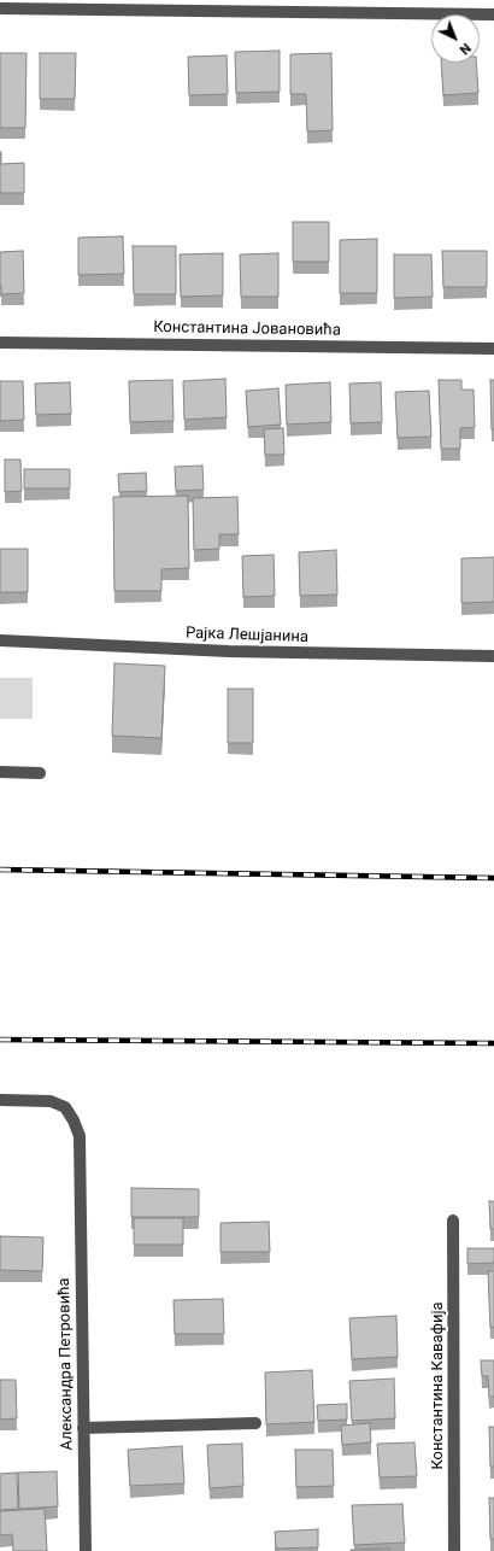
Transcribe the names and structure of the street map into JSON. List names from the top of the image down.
{
  "streets": {
    "street": [
      "Константина Јовановића",
      "Рајка Лешјанина",
      "Александра Петровића",
      "Константина Кавафија"
    ]
  },
  "north": "bottom right"
}
